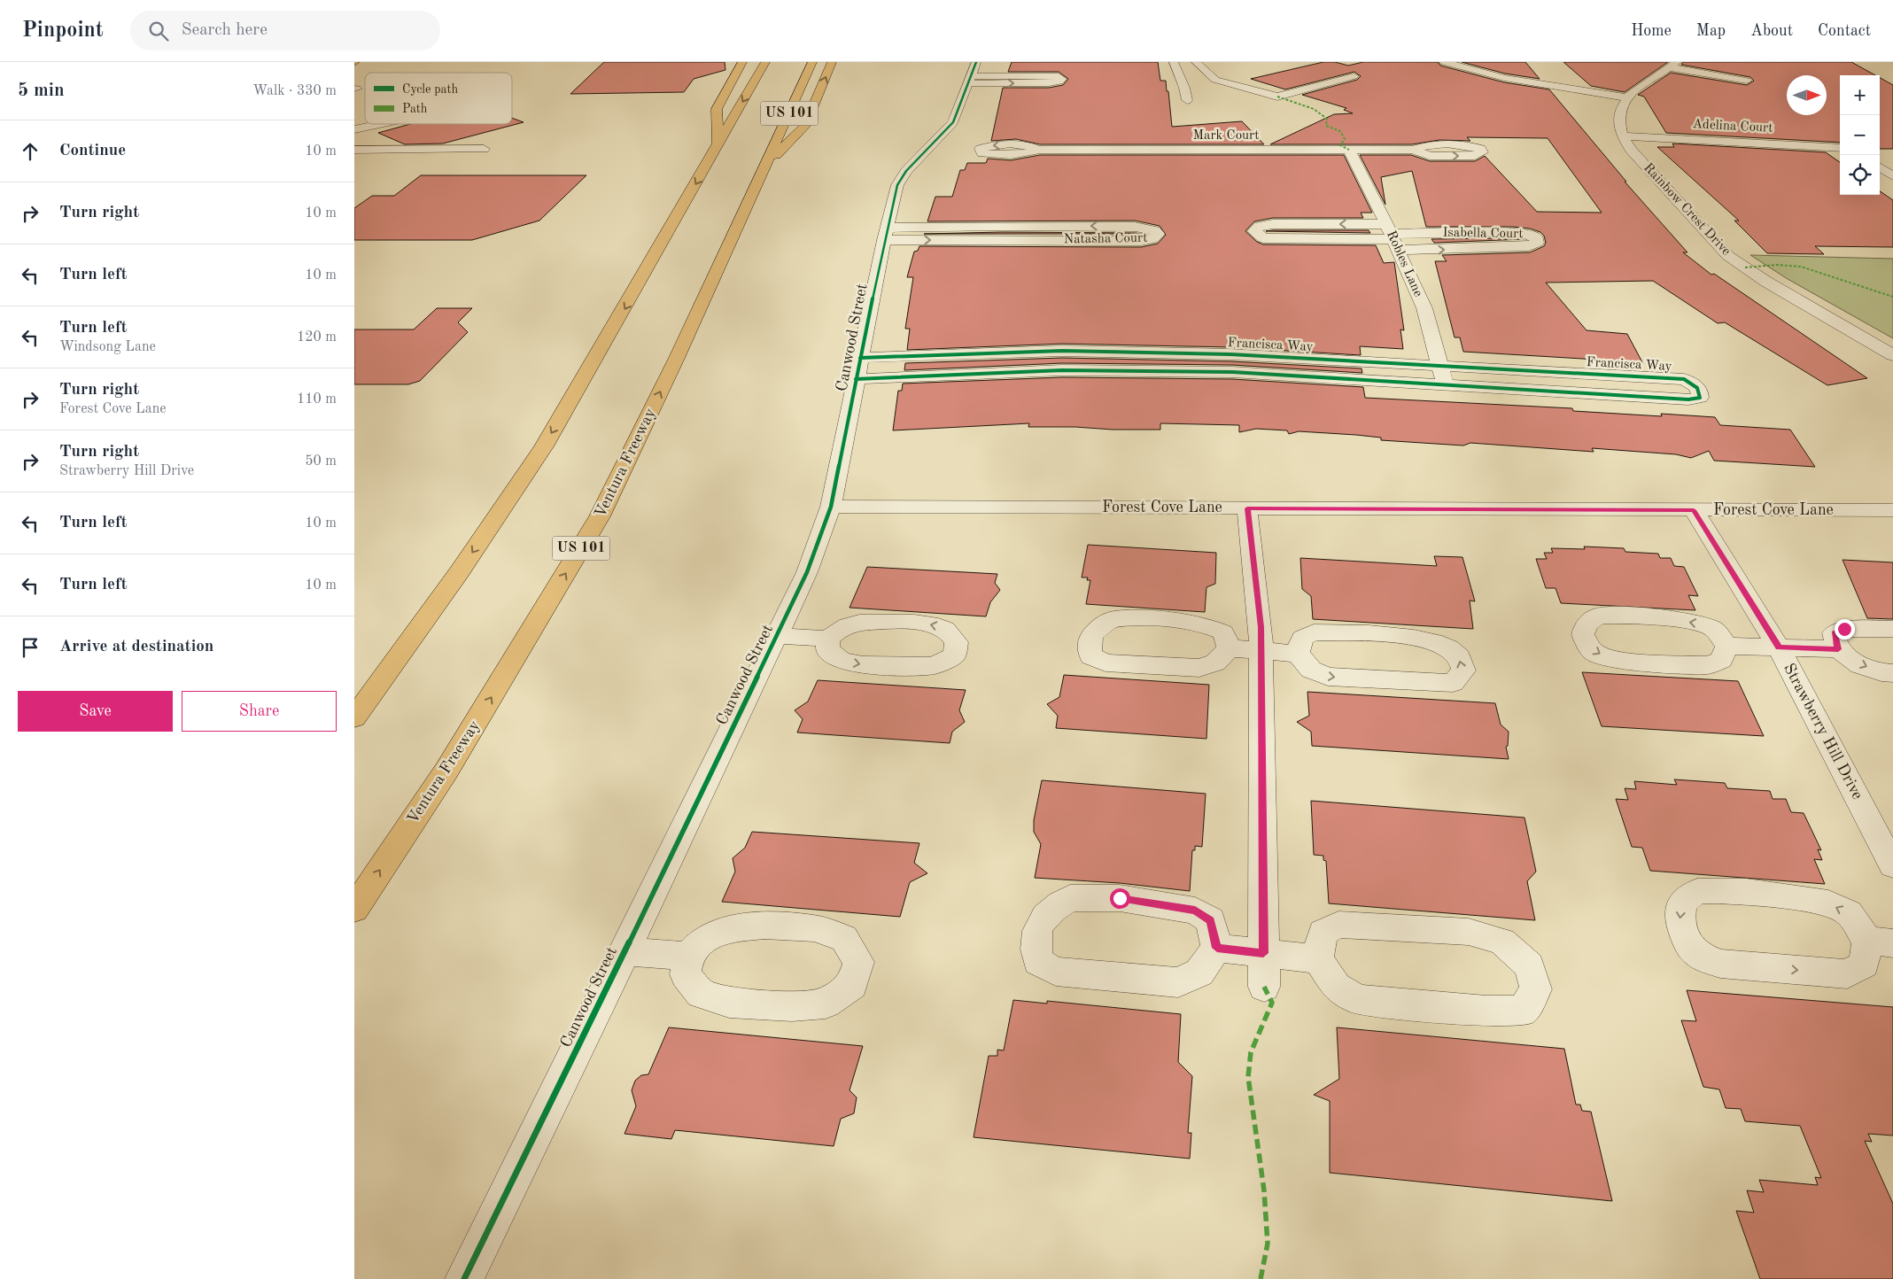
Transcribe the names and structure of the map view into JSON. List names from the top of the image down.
{
  "streets": {
    "highway": ["US 101", "Ventura Freeway"],
    "street": [
      "Adelina Court",
      "Mark Court",
      "Rainbow Crest Drive",
      "Isabella Court",
      "Natasha Court",
      "Robles Lane",
      "Canwood Street",
      "Francisca Way",
      "Forest Cove Lane",
      "Strawberry Hill Drive"
    ]
  },
  "crossings": [
    ["Adelina Court", "Rainbow Crest Drive"],
    ["Mark Court", "Robles Lane"],
    ["Isabella Court", "Robles Lane"],
    ["Natasha Court", "Canwood Street"],
    ["Robles Lane", "Francisca Way"],
    ["Canwood Street", "Francisca Way"],
    ["Canwood Street", "Forest Cove Lane"],
    ["Forest Cove Lane", "Strawberry Hill Drive"]
  ],
  "legend": ["Cycle path", "Path"],
  "north": "right",
  "page": {
    "header": "Pinpoint",
    "search": "Search here",
    "nav": [
      "Home",
      "Map",
      "About",
      "Contact"
    ],
    "heading": ["5 min", "Walk · 330 m"],
    "map_buttons": ["+", "−"],
    "list": [
      ["Continue", "10 m"],
      ["Turn right", "10 m"],
      ["Turn left", "10 m"],
      ["Turn left", "Windsong Lane", "120 m"],
      ["Turn right", "Forest Cove Lane", "110 m"],
      ["Turn right", "Strawberry Hill Drive", "50 m"],
      ["Turn left", "10 m"],
      ["Turn left", "10 m"],
      "Arrive at destination"
    ],
    "buttons": ["Save", "Share"]
  }
}
